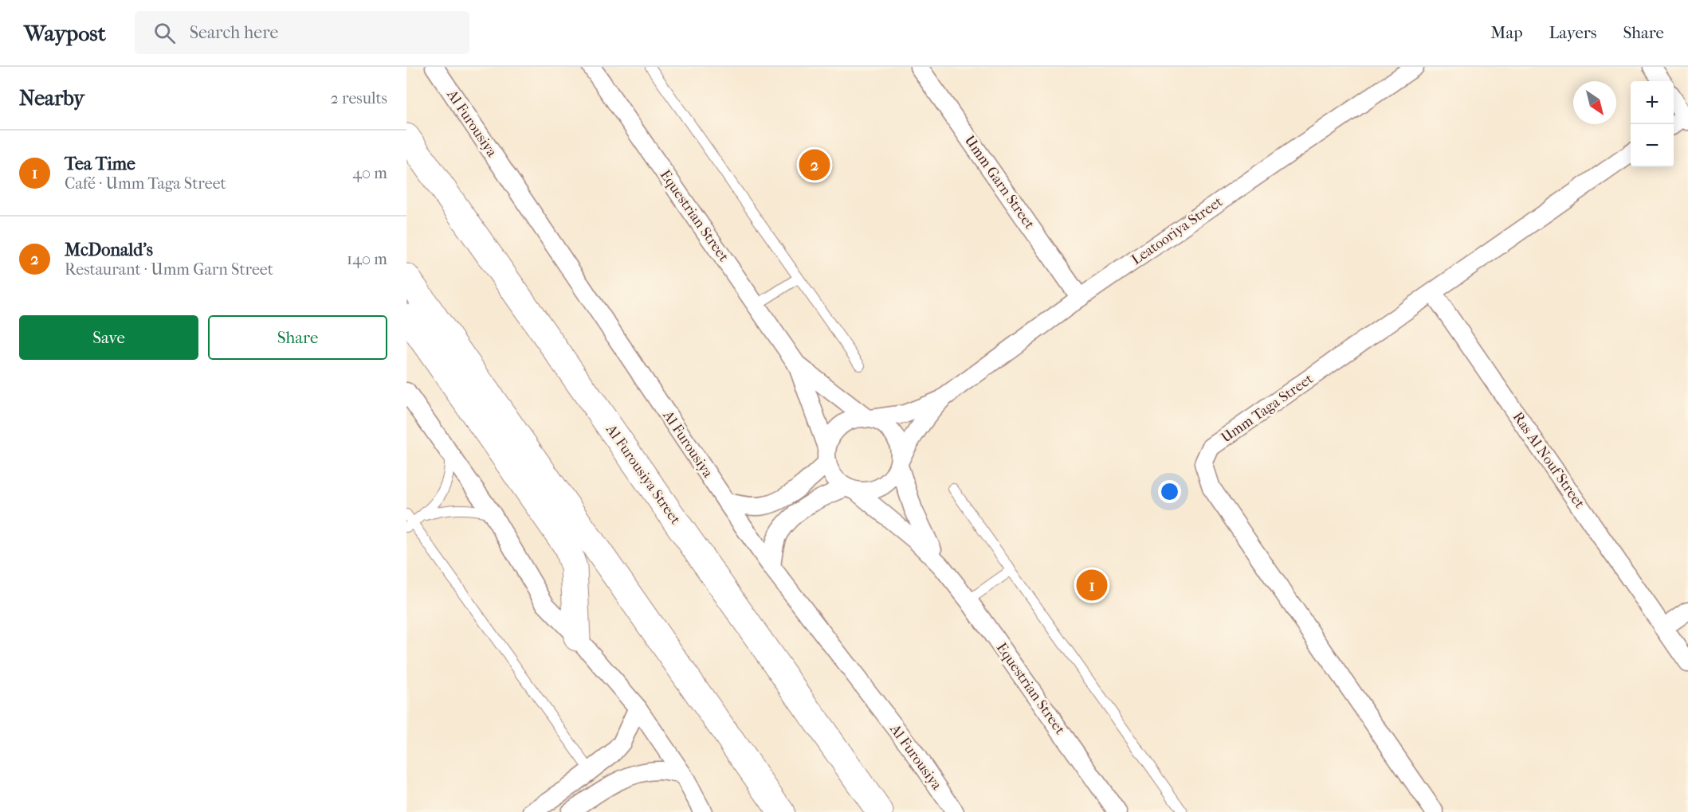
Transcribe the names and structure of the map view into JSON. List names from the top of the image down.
{
  "streets": {
    "highway": ["Al Furousiya Street"],
    "street": [
      "Al Furousiya",
      "Umm Garn Street",
      "Equestrian Street",
      "Leatooriya Street",
      "Umm Taga Street",
      "Ras Al Nouf Street"
    ]
  },
  "crossings": [
    ["Umm Garn Street", "Leatooriya Street"],
    ["Equestrian Street", "Leatooriya Street"],
    ["Umm Taga Street", "Ras Al Nouf Street"]
  ],
  "north": "bottom right",
  "page": {
    "header": "Waypost",
    "search": "Search here",
    "nav": ["Map", "Layers", "Share"],
    "heading": ["Nearby", "2 results"],
    "map_buttons": ["+", "−"],
    "list": [
      {
        "mark": "1",
        "name": "Tea Time",
        "note": "Café · Umm Taga Street",
        "value": "40 m"
      },
      {
        "mark": "2",
        "name": "McDonald's",
        "note": "Restaurant · Umm Garn Street",
        "value": "140 m"
      }
    ],
    "pins": ["2", "1"],
    "buttons": ["Save", "Share"]
  }
}
